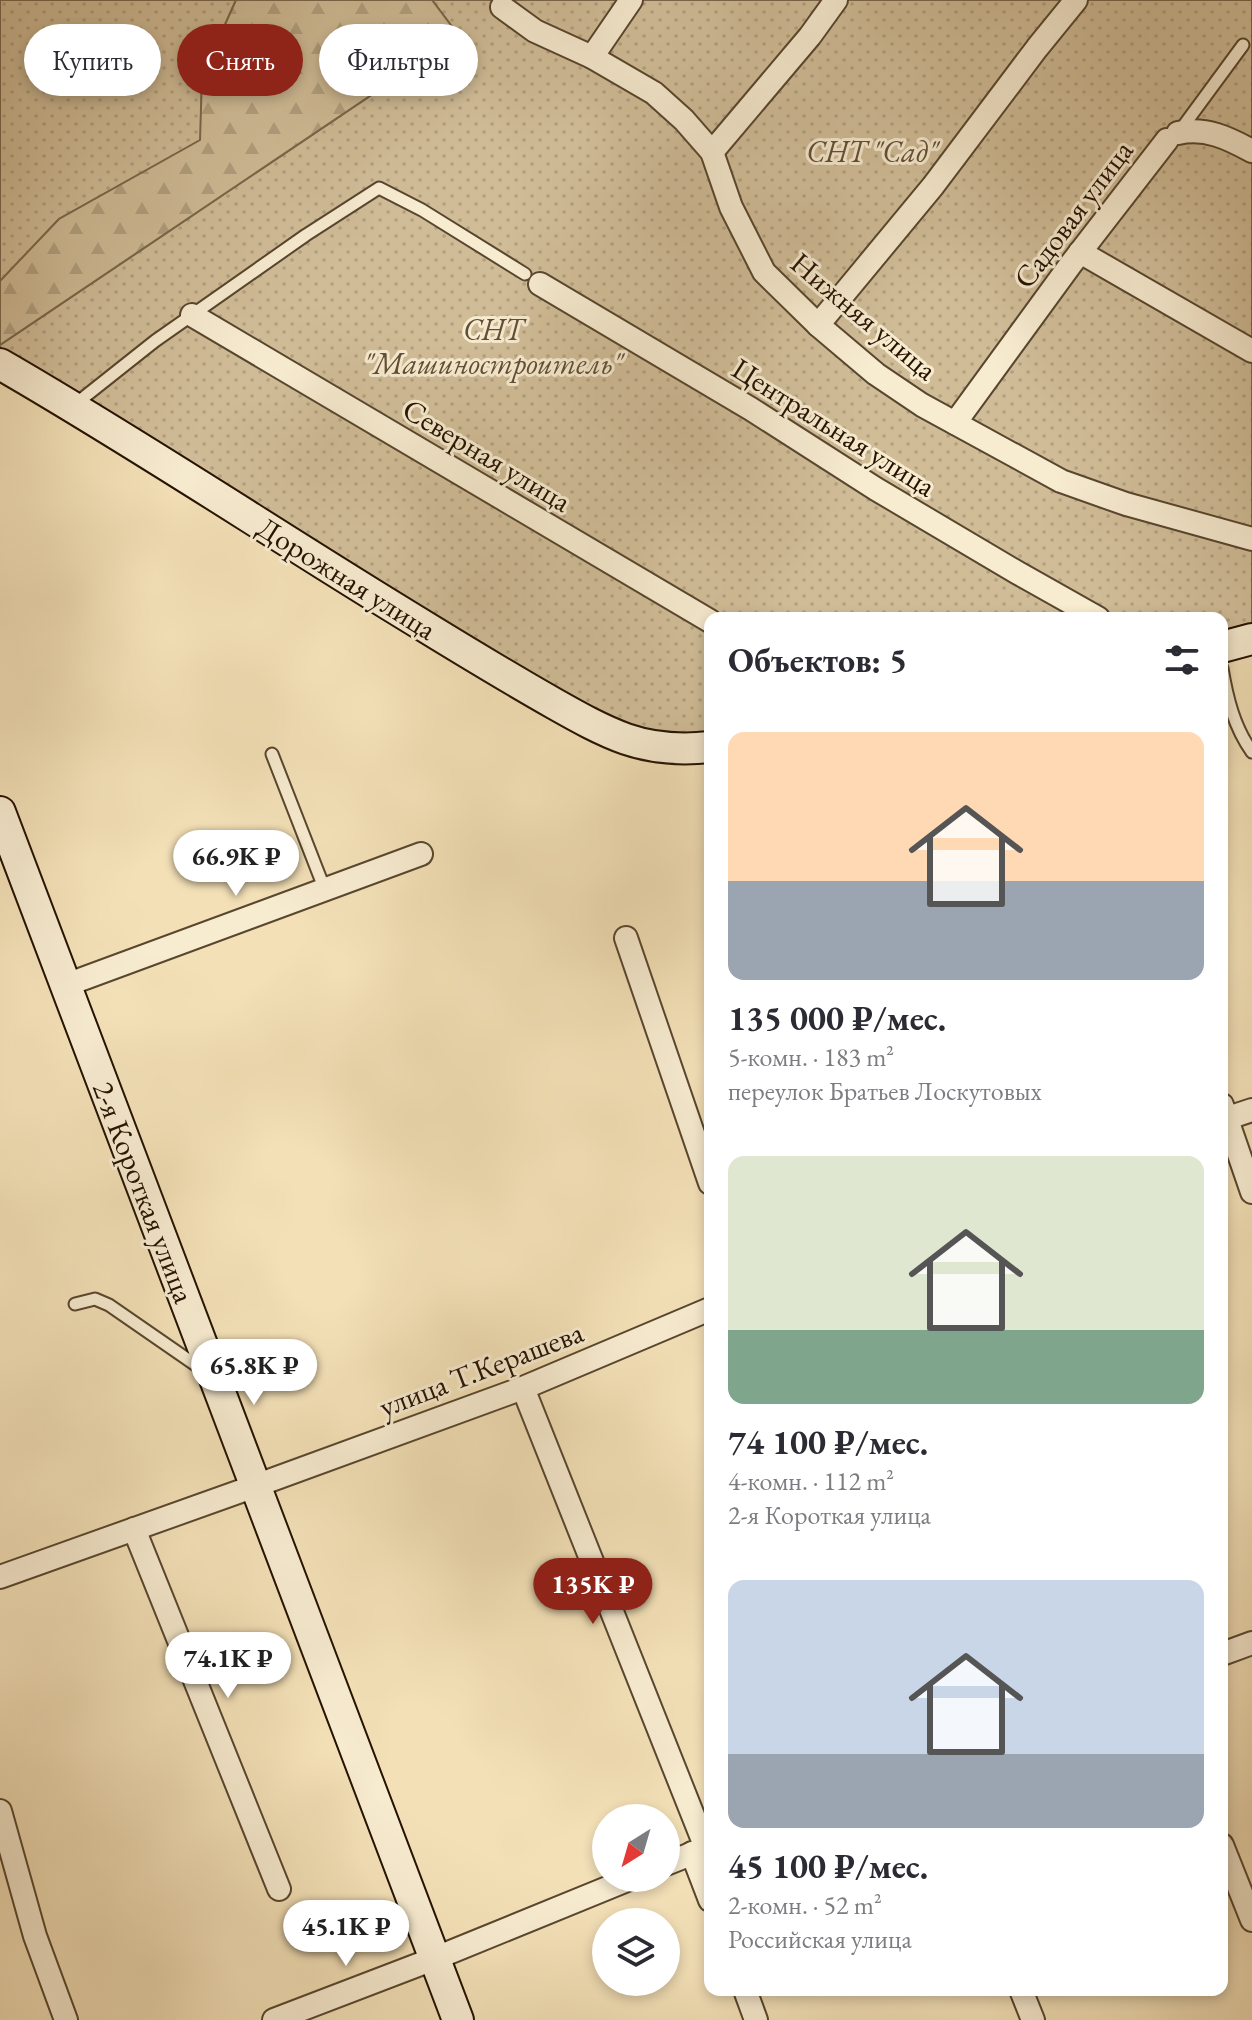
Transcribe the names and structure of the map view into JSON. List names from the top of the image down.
{
  "streets": {
    "street": [
      "Садовая улица",
      "Нижняя улица",
      "Центральная улица",
      "Северная улица",
      "Дорожная улица",
      "2-я Короткая улица",
      "улица Т.Керашева"
    ]
  },
  "crossings": [
    ["Садовая улица", "Нижняя улица"],
    ["2-я Короткая улица", "улица Т.Керашева"]
  ],
  "parks": ["СНТ \"Сад\"", "СНТ \"Машиностроитель\""],
  "north": "bottom left",
  "page": {
    "chip": ["Купить", "Снять", "Фильтры"],
    "heading": "Объектов: 5",
    "list": [
      {
        "name": "135 000 ₽/мес.",
        "note": "5-комн. · 183 m² · переулок Братьев Лоскутовых"
      },
      {
        "name": "74 100 ₽/мес.",
        "note": "4-комн. · 112 m² · 2-я Короткая улица"
      },
      {
        "name": "45 100 ₽/мес.",
        "note": "2-комн. · 52 m² · Российская улица"
      }
    ],
    "price": [
      "66.9K ₽",
      "65.8K ₽",
      "135K ₽",
      "74.1K ₽",
      "45.1K ₽"
    ]
  }
}
